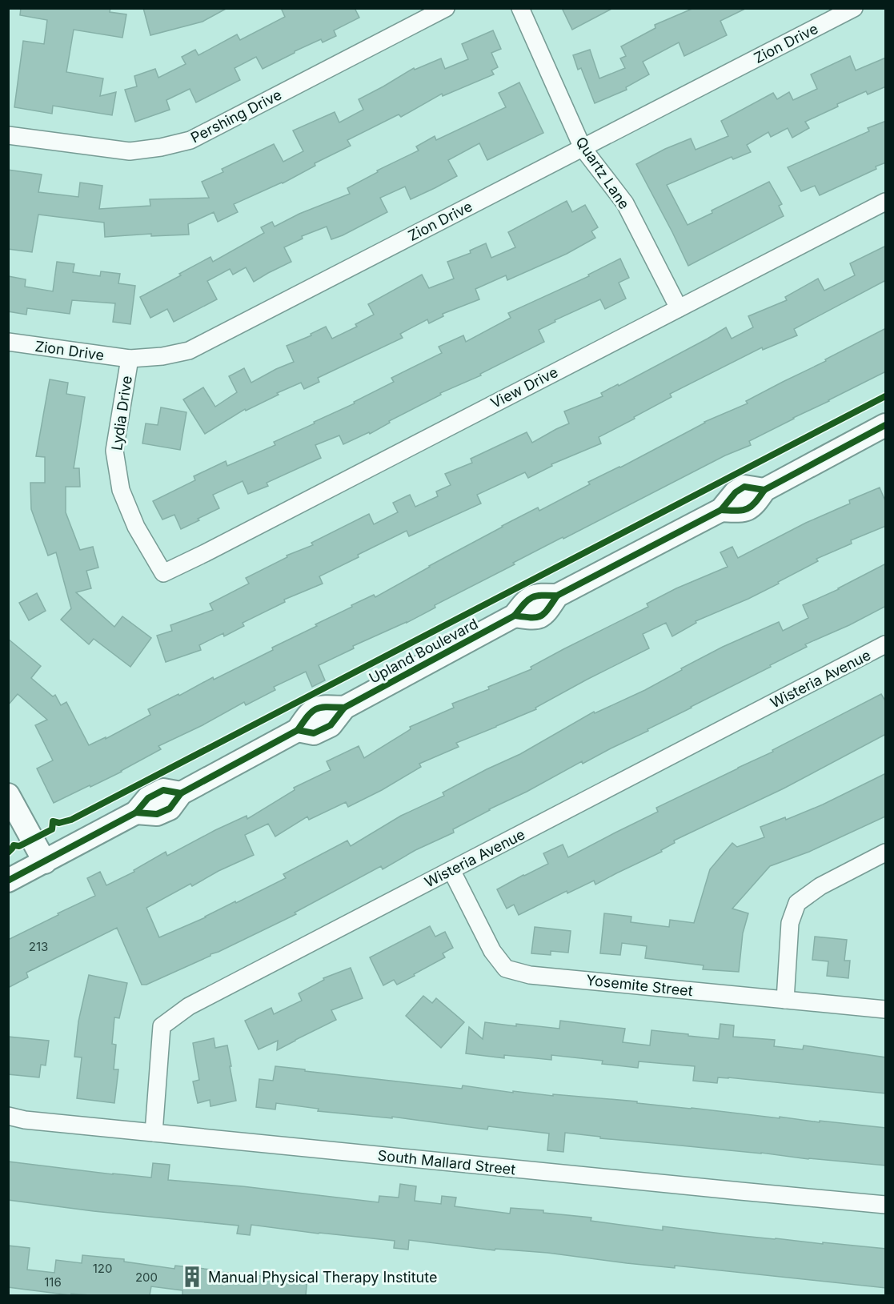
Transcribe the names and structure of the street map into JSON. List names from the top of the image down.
{
  "streets": {
    "street": [
      "Zion Drive",
      "Pershing Drive",
      "Quartz Lane",
      "View Drive",
      "Lydia Drive",
      "Upland Boulevard",
      "Wisteria Avenue",
      "Yosemite Street",
      "South Mallard Street"
    ]
  },
  "crossings": [
    ["Zion Drive", "Quartz Lane"],
    ["Zion Drive", "Lydia Drive"],
    ["Quartz Lane", "View Drive"],
    ["View Drive", "Lydia Drive"],
    ["Wisteria Avenue", "Yosemite Street"],
    ["Wisteria Avenue", "South Mallard Street"]
  ],
  "places": {
    "building": ["Manual Physical Therapy Institute"]
  },
  "house_numbers": [
    "213",
    "120",
    "200",
    "116"
  ]
}
